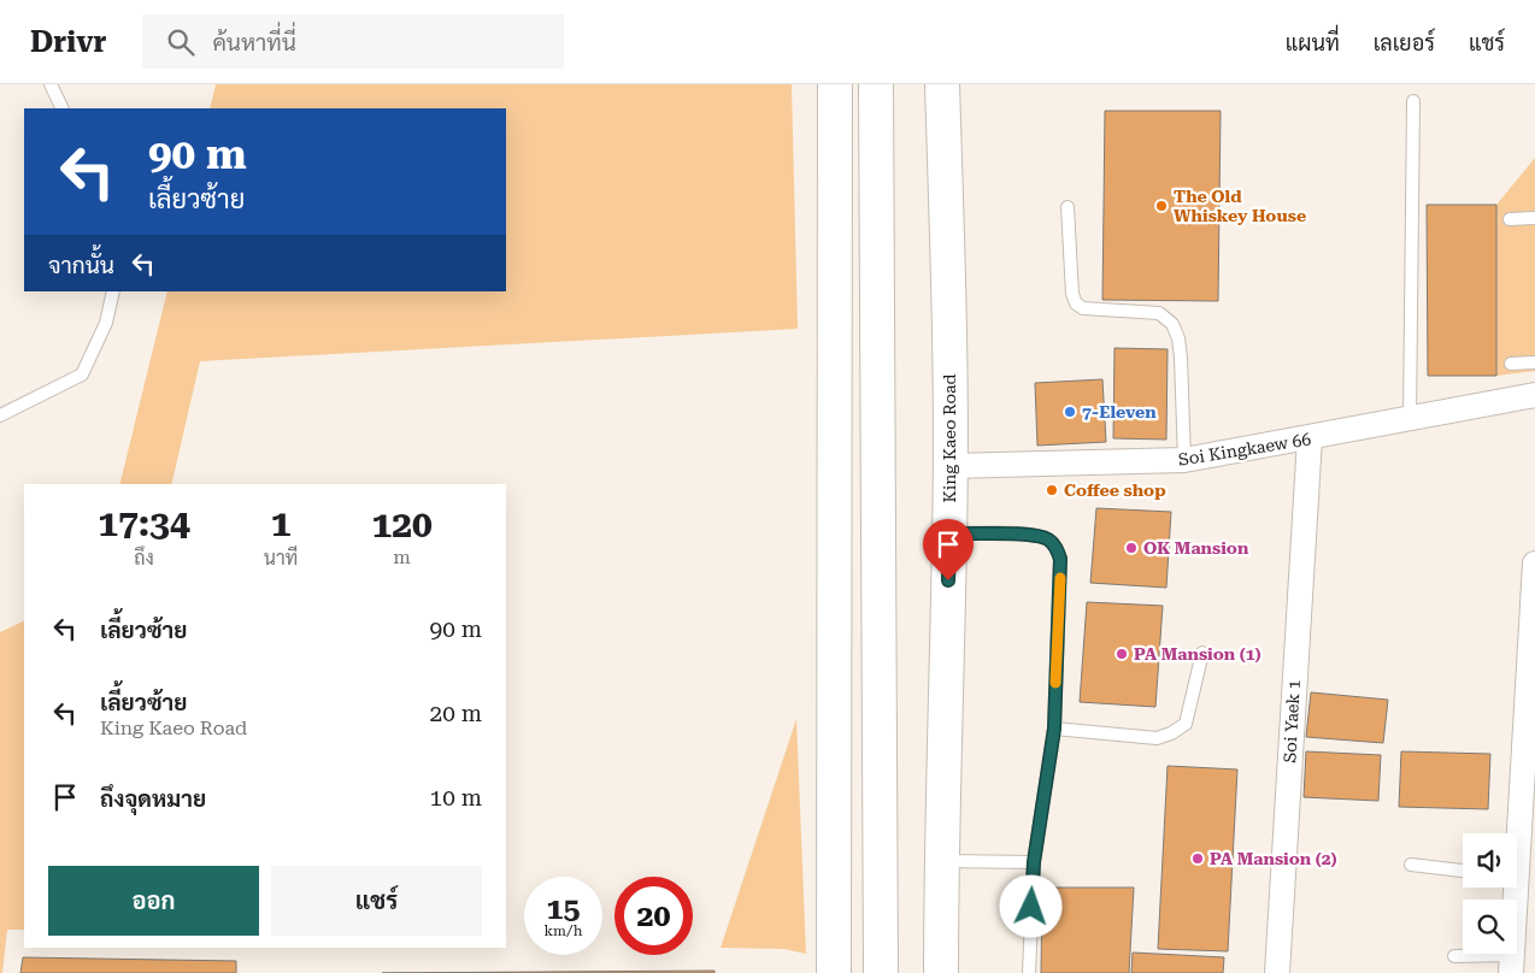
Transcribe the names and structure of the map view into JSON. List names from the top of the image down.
{
  "streets": {
    "main road": ["King Kaeo Road"],
    "street": ["Soi Kingkaew 66"]
  },
  "crossings": [
    ["King Kaeo Road", "Soi Kingkaew 66"]
  ],
  "places": [
    "The Old Whiskey House",
    "7-Eleven",
    "Coffee shop",
    "OK Mansion",
    "PA Mansion (1)",
    "PA Mansion (2)"
  ],
  "page": {
    "header": "Drivr",
    "search": "ค้นหาที่นี่",
    "nav": ["แผนที่", "เลเยอร์", "แชร์"],
    "turn": ["90 m", "เลี้ยวซ้าย"],
    "then": "จากนั้น",
    "eta": [
      "17:34",
      "ถึง",
      "1",
      "นาที",
      "120",
      "m"
    ],
    "list": [
      {
        "name": "เลี้ยวซ้าย",
        "value": "90 m"
      },
      {
        "name": "เลี้ยวซ้าย",
        "note": "King Kaeo Road",
        "value": "20 m"
      },
      {
        "name": "ถึงจุดหมาย",
        "value": "10 m"
      }
    ],
    "buttons": ["ออก", "แชร์"],
    "speed": "15 km/h",
    "limit": "20"
  }
}
